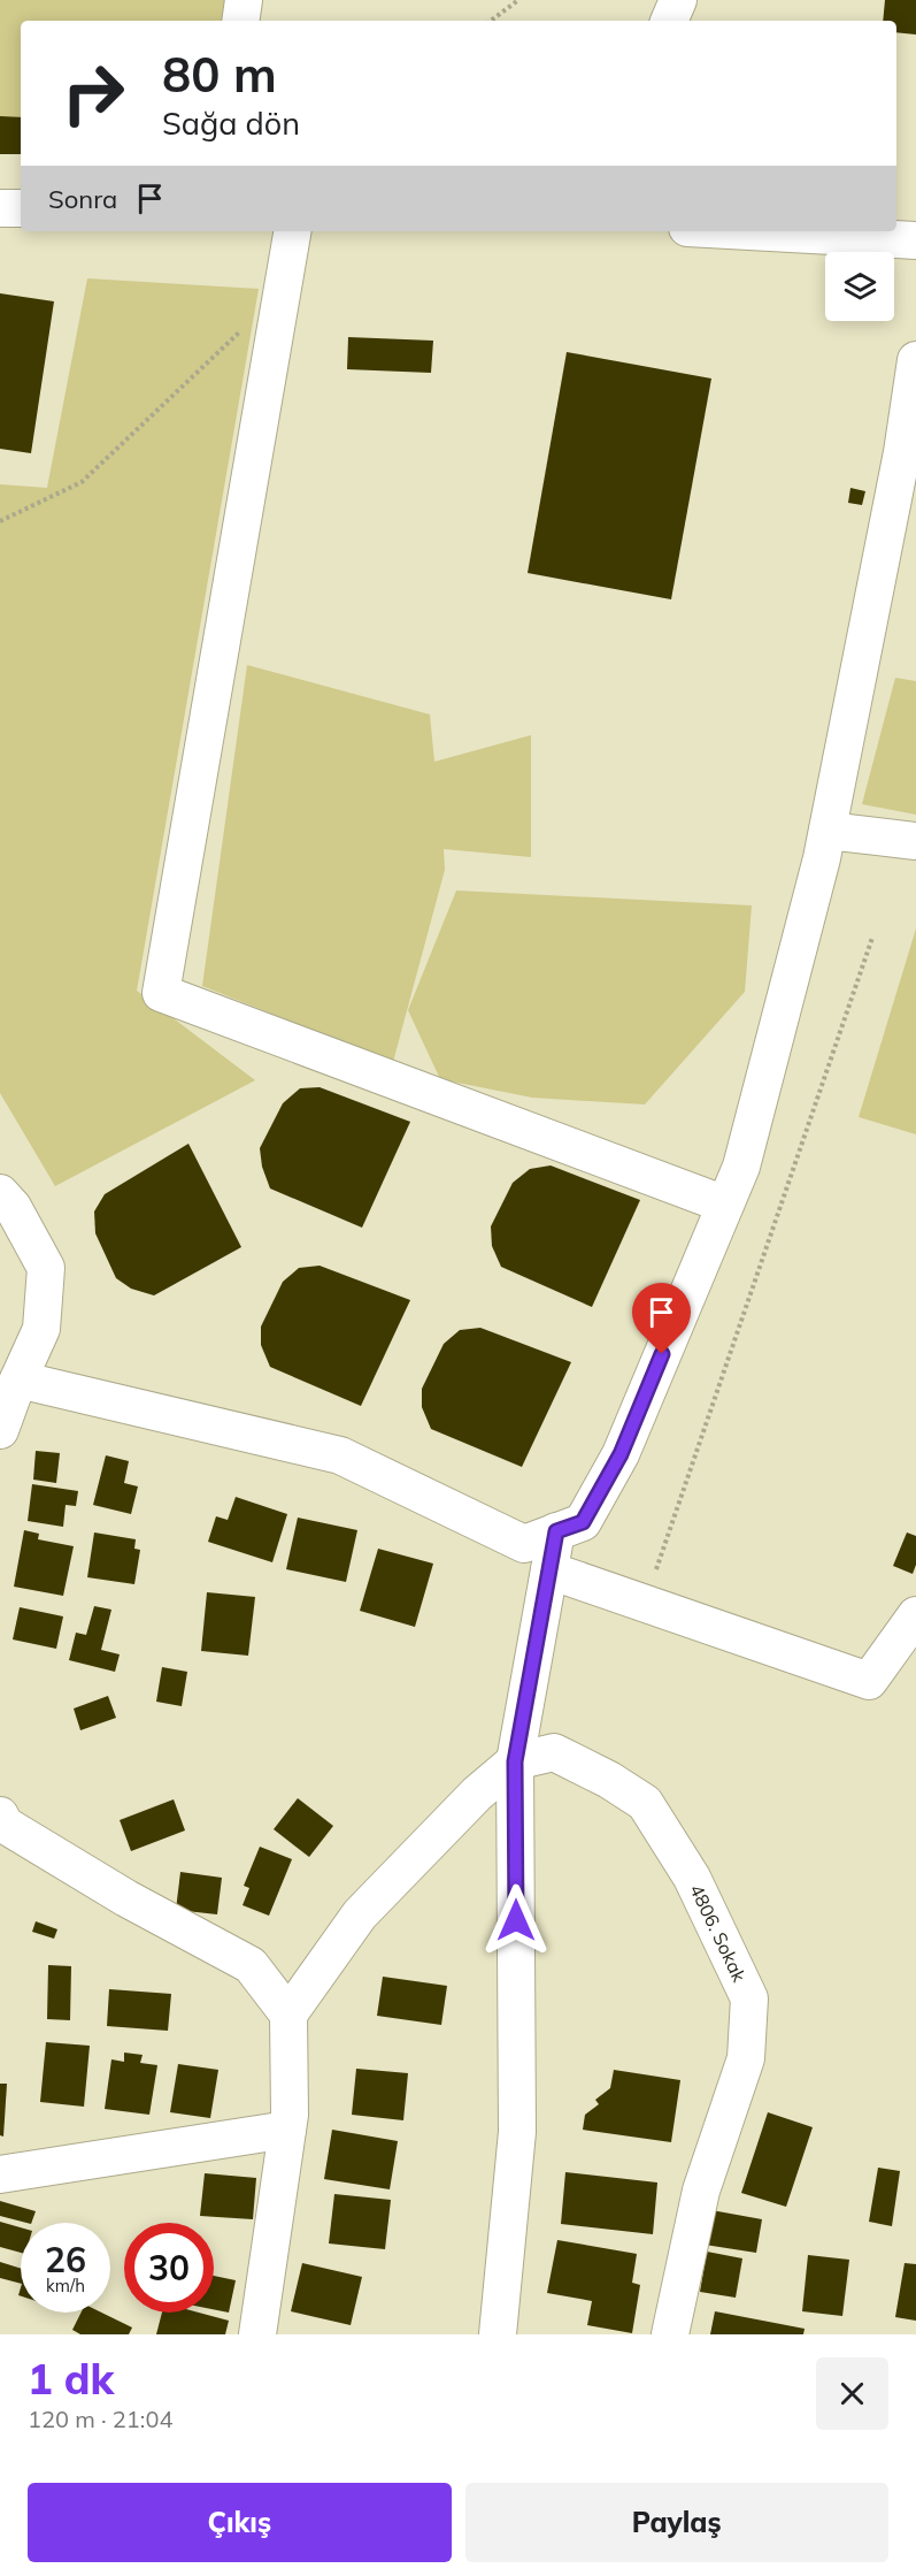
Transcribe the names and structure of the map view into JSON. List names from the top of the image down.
{
  "streets": {
    "street": ["4806. Sokak"]
  },
  "page": {
    "turn": ["80 m", "Sağa dön"],
    "then": "Sonra",
    "speed": "26 km/h",
    "limit": "30",
    "heading": ["1 dk", "120 m · 21:04"],
    "buttons": ["Çıkış", "Paylaş"]
  }
}
